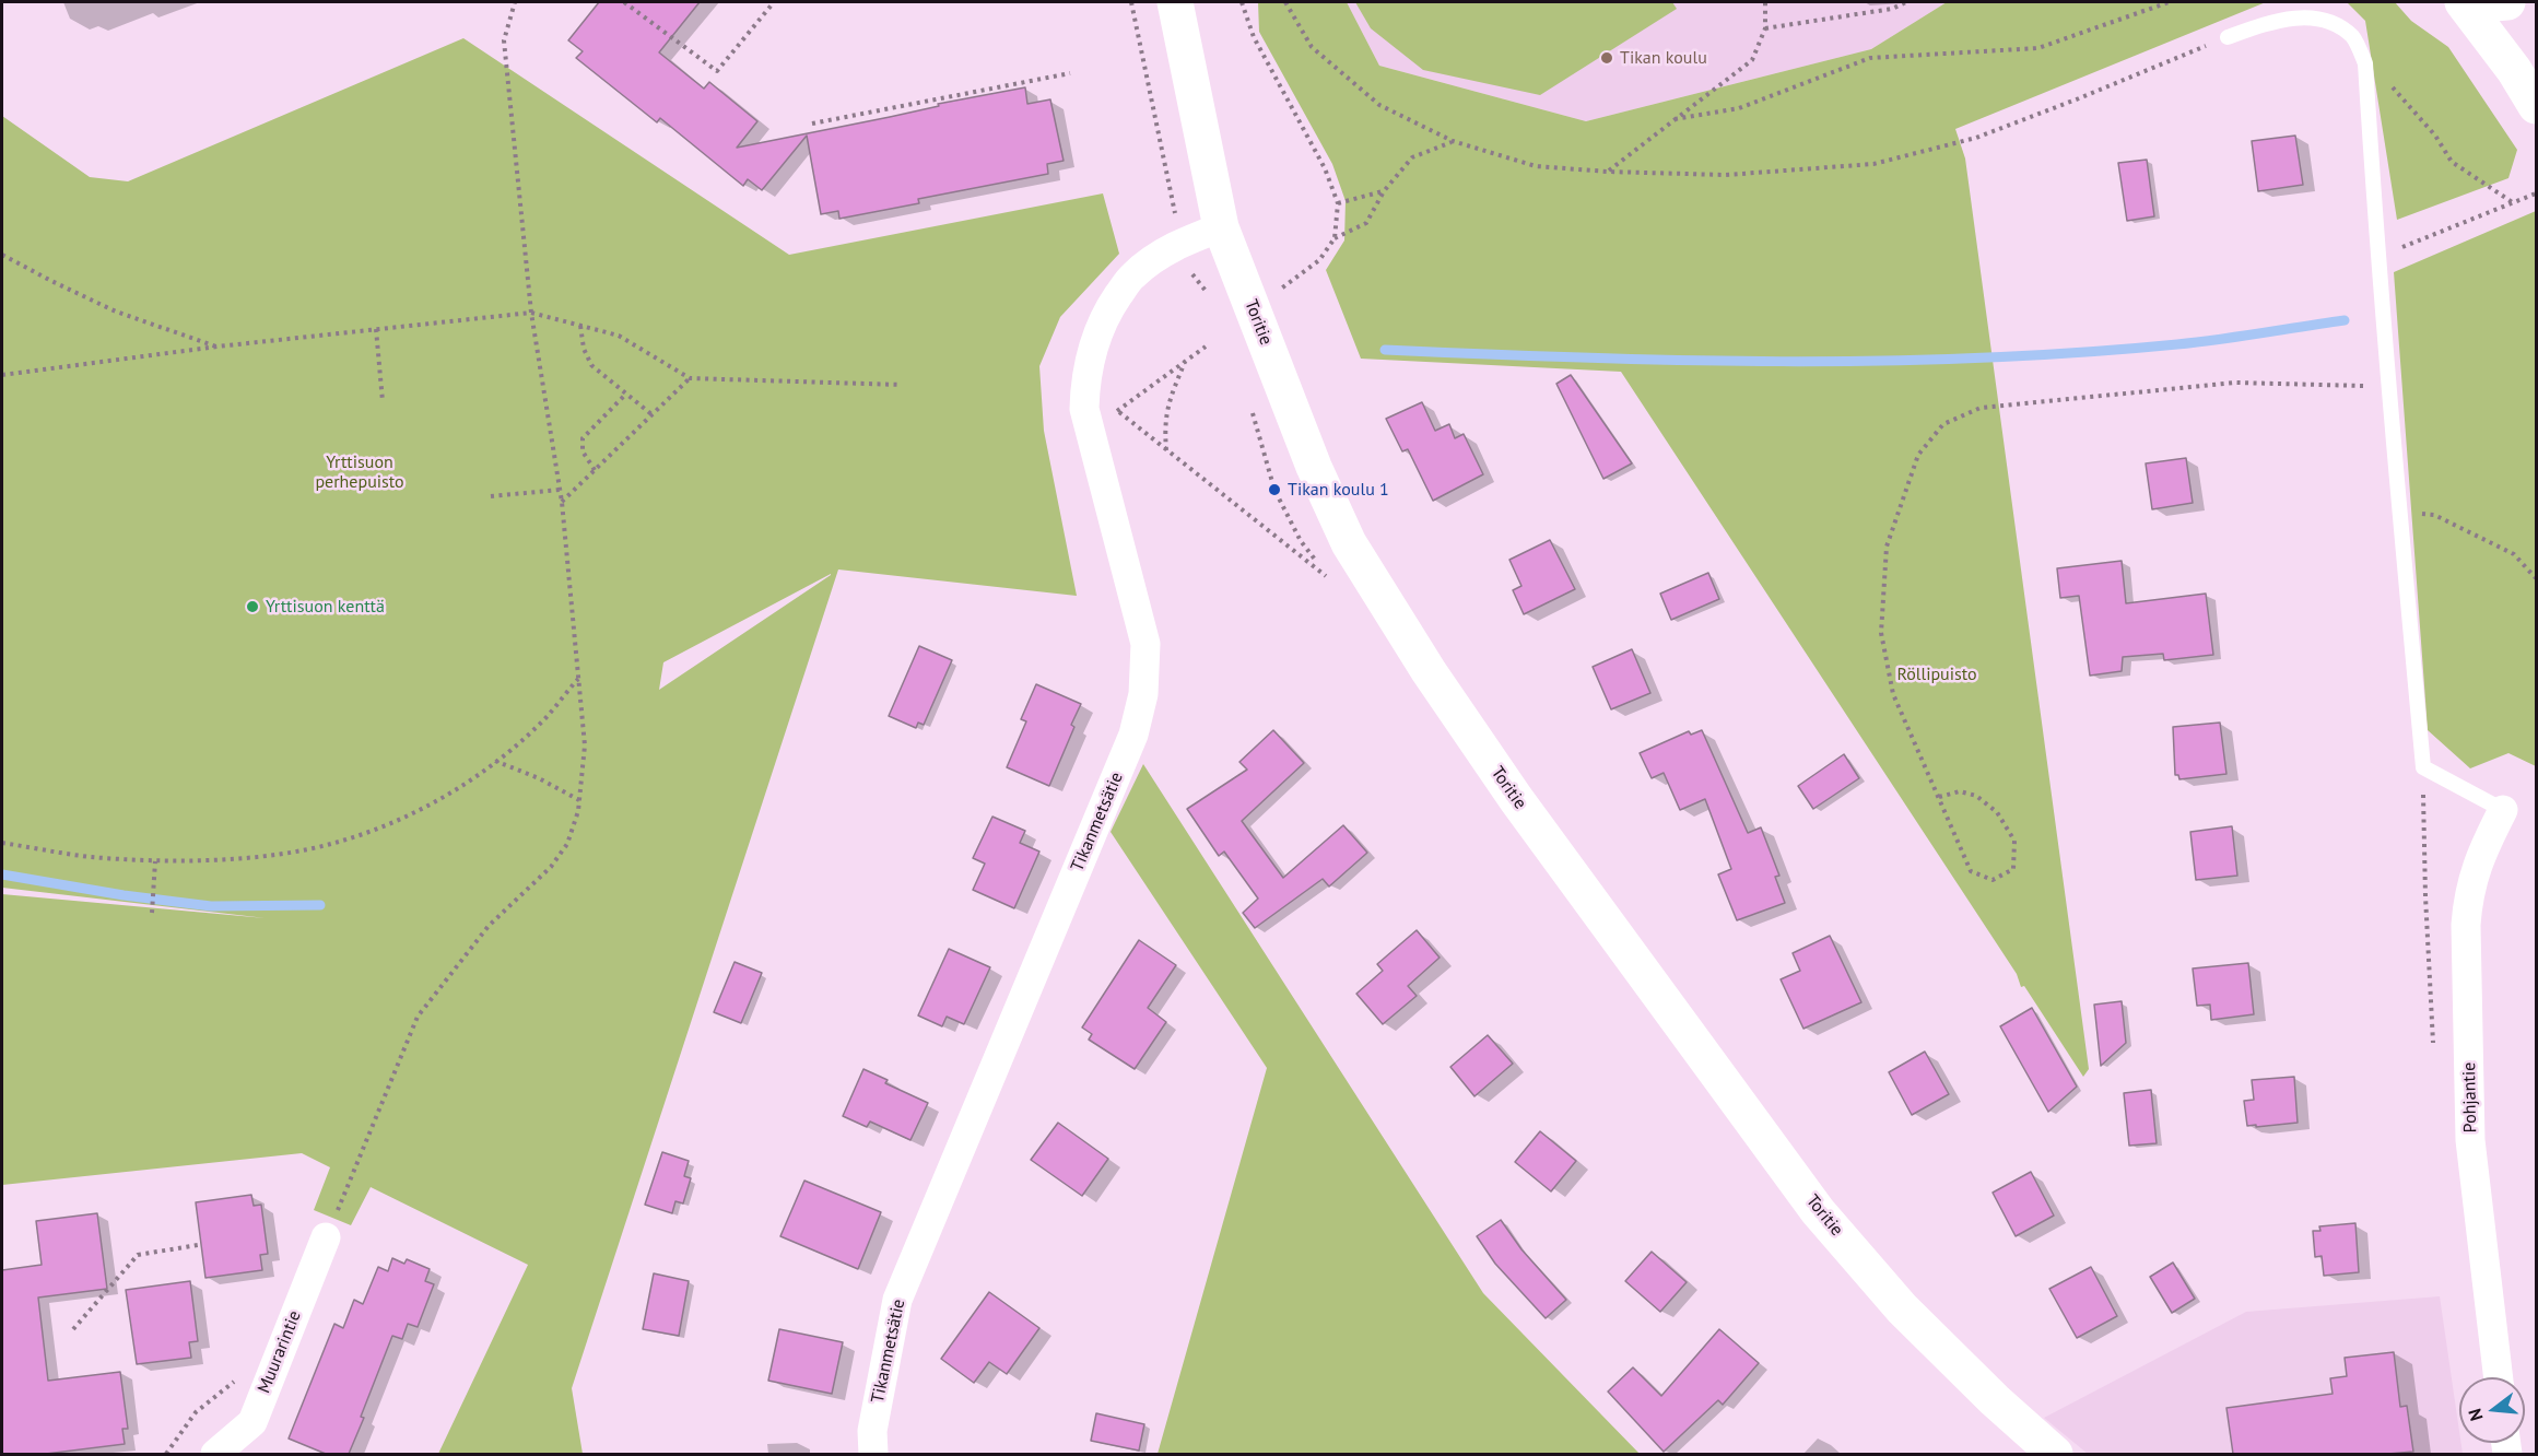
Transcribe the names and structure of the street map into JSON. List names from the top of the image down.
{
  "streets": {
    "street": [
      "Toritie",
      "Tikanmetsätie",
      "Pohjantie",
      "Muurarintie"
    ]
  },
  "crossings": [
    ["Toritie", "Tikanmetsätie"]
  ],
  "parks": ["Yrttisuon perhepuisto", "Röllipuisto"],
  "places": ["Tikan koulu", "Tikan koulu 1", "Yrttisuon kenttä"],
  "north": "left"
}
